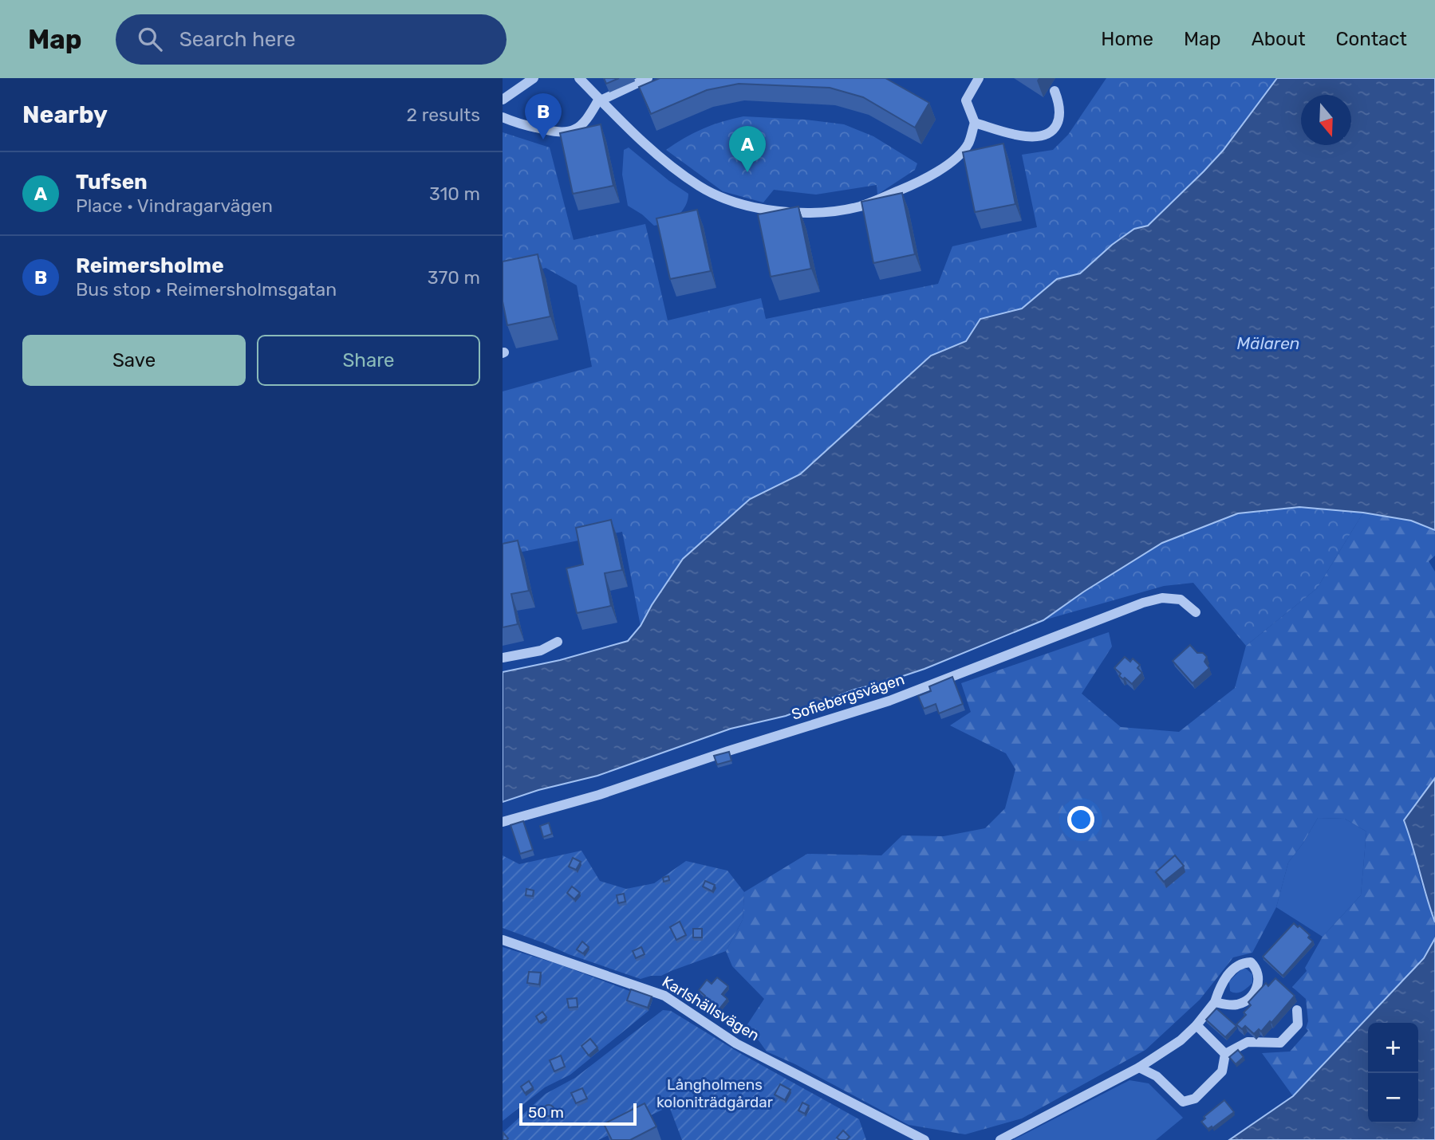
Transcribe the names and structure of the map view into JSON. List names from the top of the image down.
{
  "streets": {
    "street": ["Sofiebergsvägen", "Karlshällsvägen"]
  },
  "water": ["Mälaren"],
  "parks": ["Långholmens koloniträdgårdar"],
  "scale_bar": "50 m",
  "north": "bottom",
  "page": {
    "header": "Map",
    "search": "Search here",
    "nav": [
      "Home",
      "Map",
      "About",
      "Contact"
    ],
    "heading": ["Nearby", "2 results"],
    "pins": ["B", "A"],
    "list": [
      {
        "mark": "A",
        "name": "Tufsen",
        "note": "Place · Vindragarvägen",
        "value": "310 m"
      },
      {
        "mark": "B",
        "name": "Reimersholme",
        "note": "Bus stop · Reimersholmsgatan",
        "value": "370 m"
      }
    ],
    "buttons": ["Save", "Share"],
    "map_buttons": ["+", "−"],
    "scale": "50 m"
  }
}
